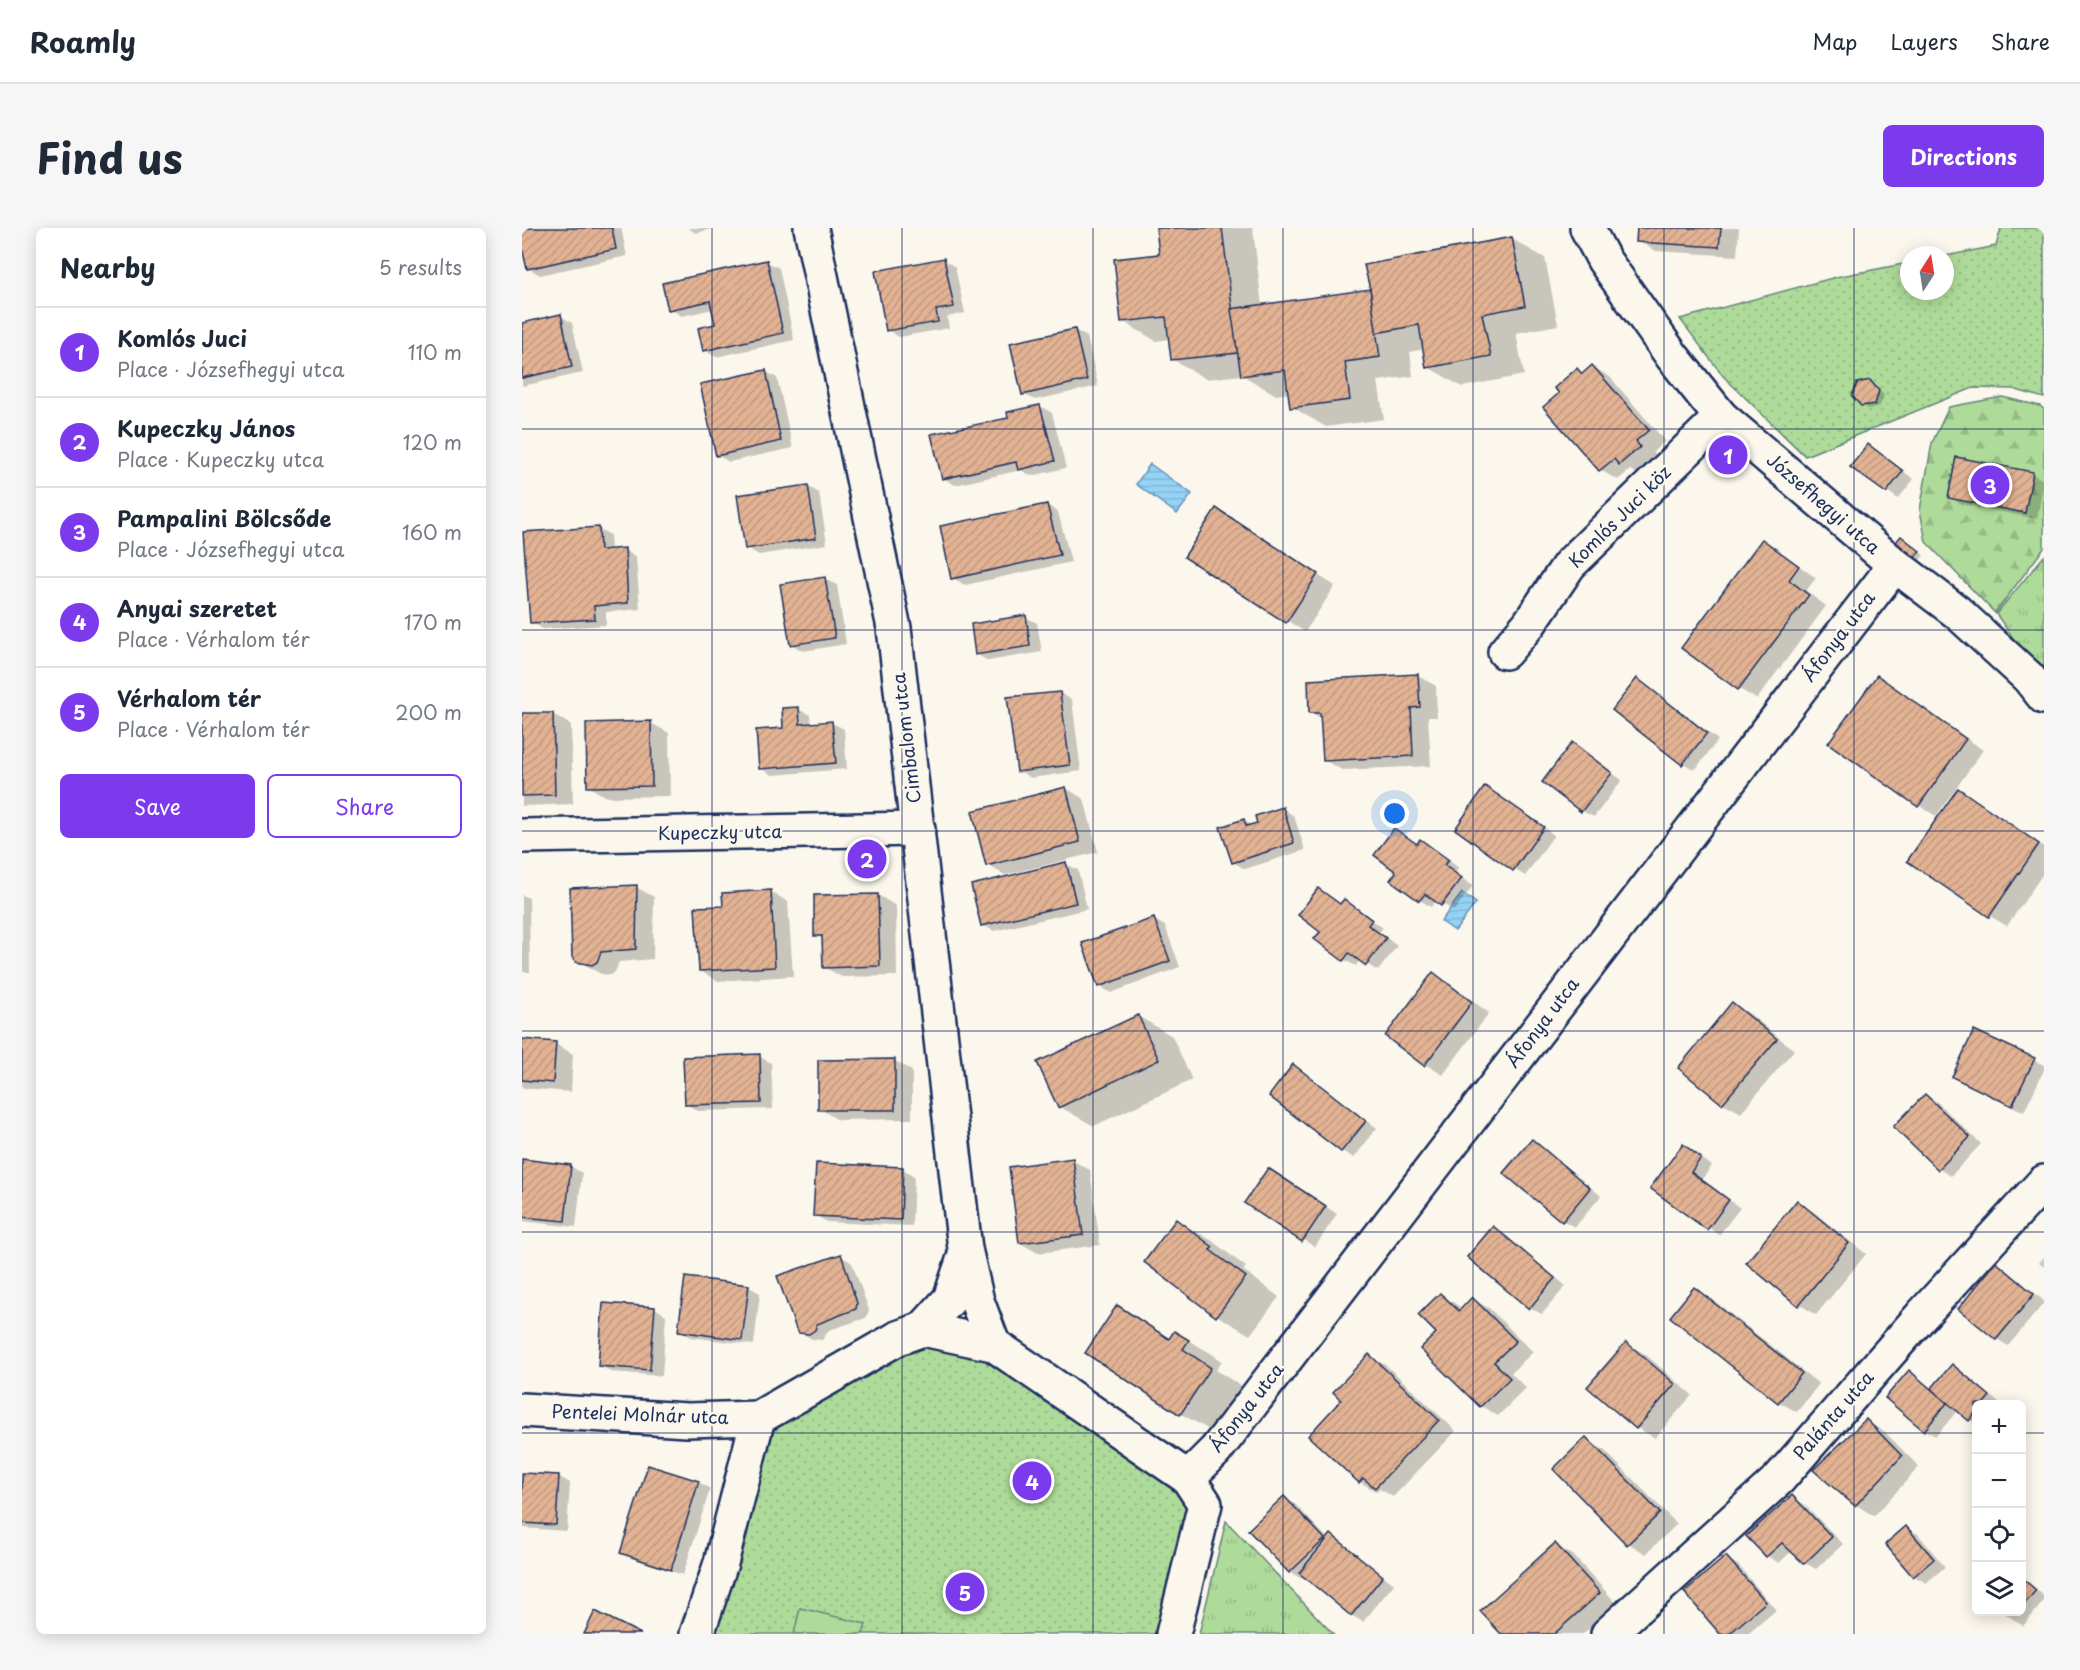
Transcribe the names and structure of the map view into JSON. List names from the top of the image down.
{
  "streets": {
    "street": [
      "Józsefhegyi utca",
      "Komlós Juci köz",
      "Áfonya utca",
      "Cimbalom utca",
      "Kupeczky utca",
      "Pentelei Molnár utca",
      "Palánta utca"
    ]
  },
  "crossings": [
    ["Józsefhegyi utca", "Komlós Juci köz"],
    ["Józsefhegyi utca", "Áfonya utca"],
    ["Cimbalom utca", "Kupeczky utca"]
  ],
  "north": "top",
  "page": {
    "header": "Roamly",
    "nav": ["Map", "Layers", "Share"],
    "title": "Find us",
    "buttons": [
      "Directions",
      ["Save", "Share"]
    ],
    "heading": ["Nearby", "5 results"],
    "list": [
      {
        "mark": "1",
        "name": "Komlós Juci",
        "note": "Place · Józsefhegyi utca",
        "value": "110 m"
      },
      {
        "mark": "2",
        "name": "Kupeczky János",
        "note": "Place · Kupeczky utca",
        "value": "120 m"
      },
      {
        "mark": "3",
        "name": "Pampalini Bölcsőde",
        "note": "Place · Józsefhegyi utca",
        "value": "160 m"
      },
      {
        "mark": "4",
        "name": "Anyai szeretet",
        "note": "Place · Vérhalom tér",
        "value": "170 m"
      },
      {
        "mark": "5",
        "name": "Vérhalom tér",
        "note": "Place · Vérhalom tér",
        "value": "200 m"
      }
    ],
    "pins": [
      "1",
      "3",
      "2",
      "4",
      "5"
    ],
    "map_buttons": ["+", "−"]
  }
}
